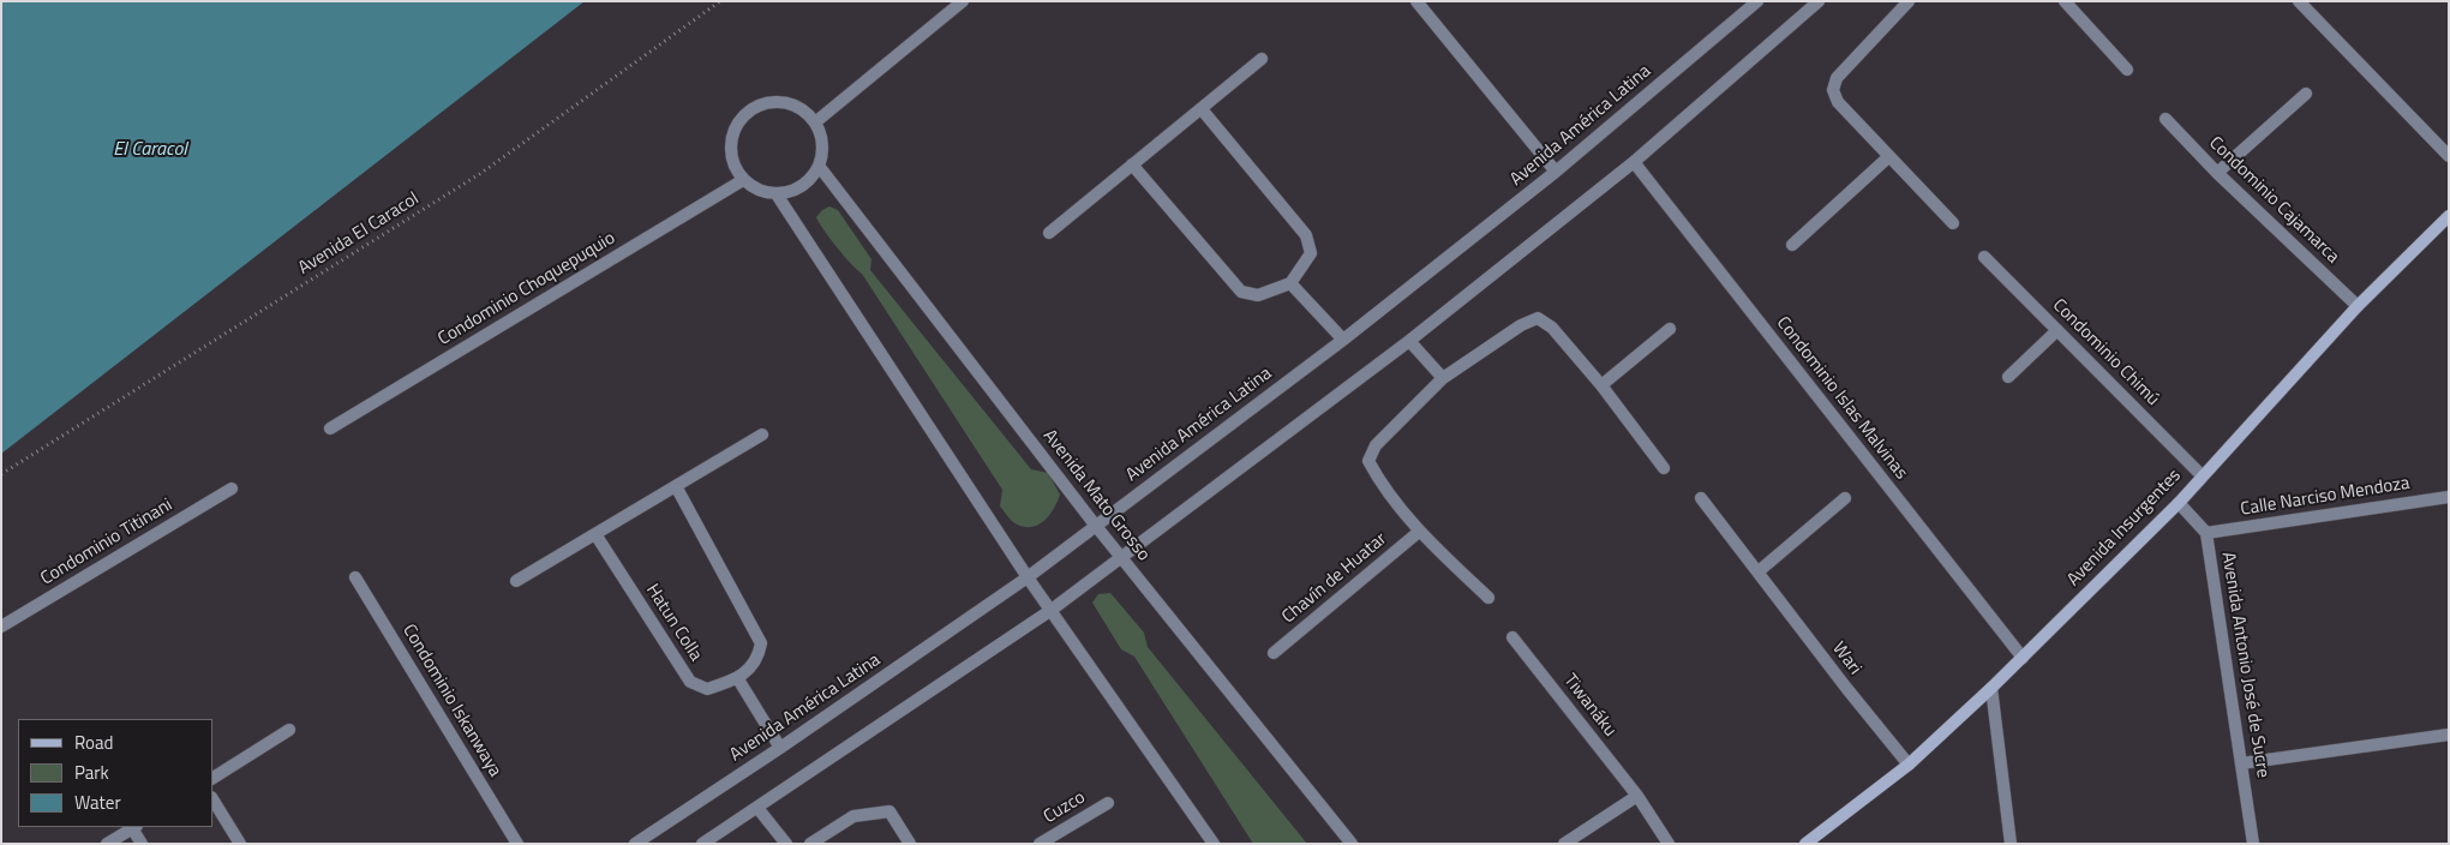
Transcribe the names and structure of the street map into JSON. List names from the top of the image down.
{
  "streets": {
    "main road": ["Avenida Insurgentes"],
    "street": [
      "Avenida América Latina",
      "Condominio Cajamarca",
      "Condominio Choquepuquio",
      "Condominio Chimú",
      "Condominio Islas Malvinas",
      "Avenida Mato Grosso",
      "Calle Narciso Mendoza",
      "Condominio Titinani",
      "Chavín de Huatar",
      "Hatun Colla",
      "Wari",
      "Avenida Antonio José de Sucre",
      "Condominio Iskanwaya",
      "Tiwanáku",
      "Cuzco"
    ],
    "path": ["Avenida El Caracol"]
  },
  "crossings": [
    ["Avenida América Latina", "Avenida Mato Grosso"],
    ["Condominio Cajamarca", "Avenida Insurgentes"],
    ["Condominio Choquepuquio", "Avenida Mato Grosso"],
    ["Condominio Chimú", "Avenida Insurgentes"],
    ["Condominio Islas Malvinas", "Avenida Insurgentes"],
    ["Calle Narciso Mendoza", "Avenida Antonio José de Sucre"],
    ["Avenida Insurgentes", "Wari"],
    ["Avenida Insurgentes", "Avenida Antonio José de Sucre"]
  ],
  "water": ["El Caracol"],
  "legend": ["Road", "Park", "Water"]
}
